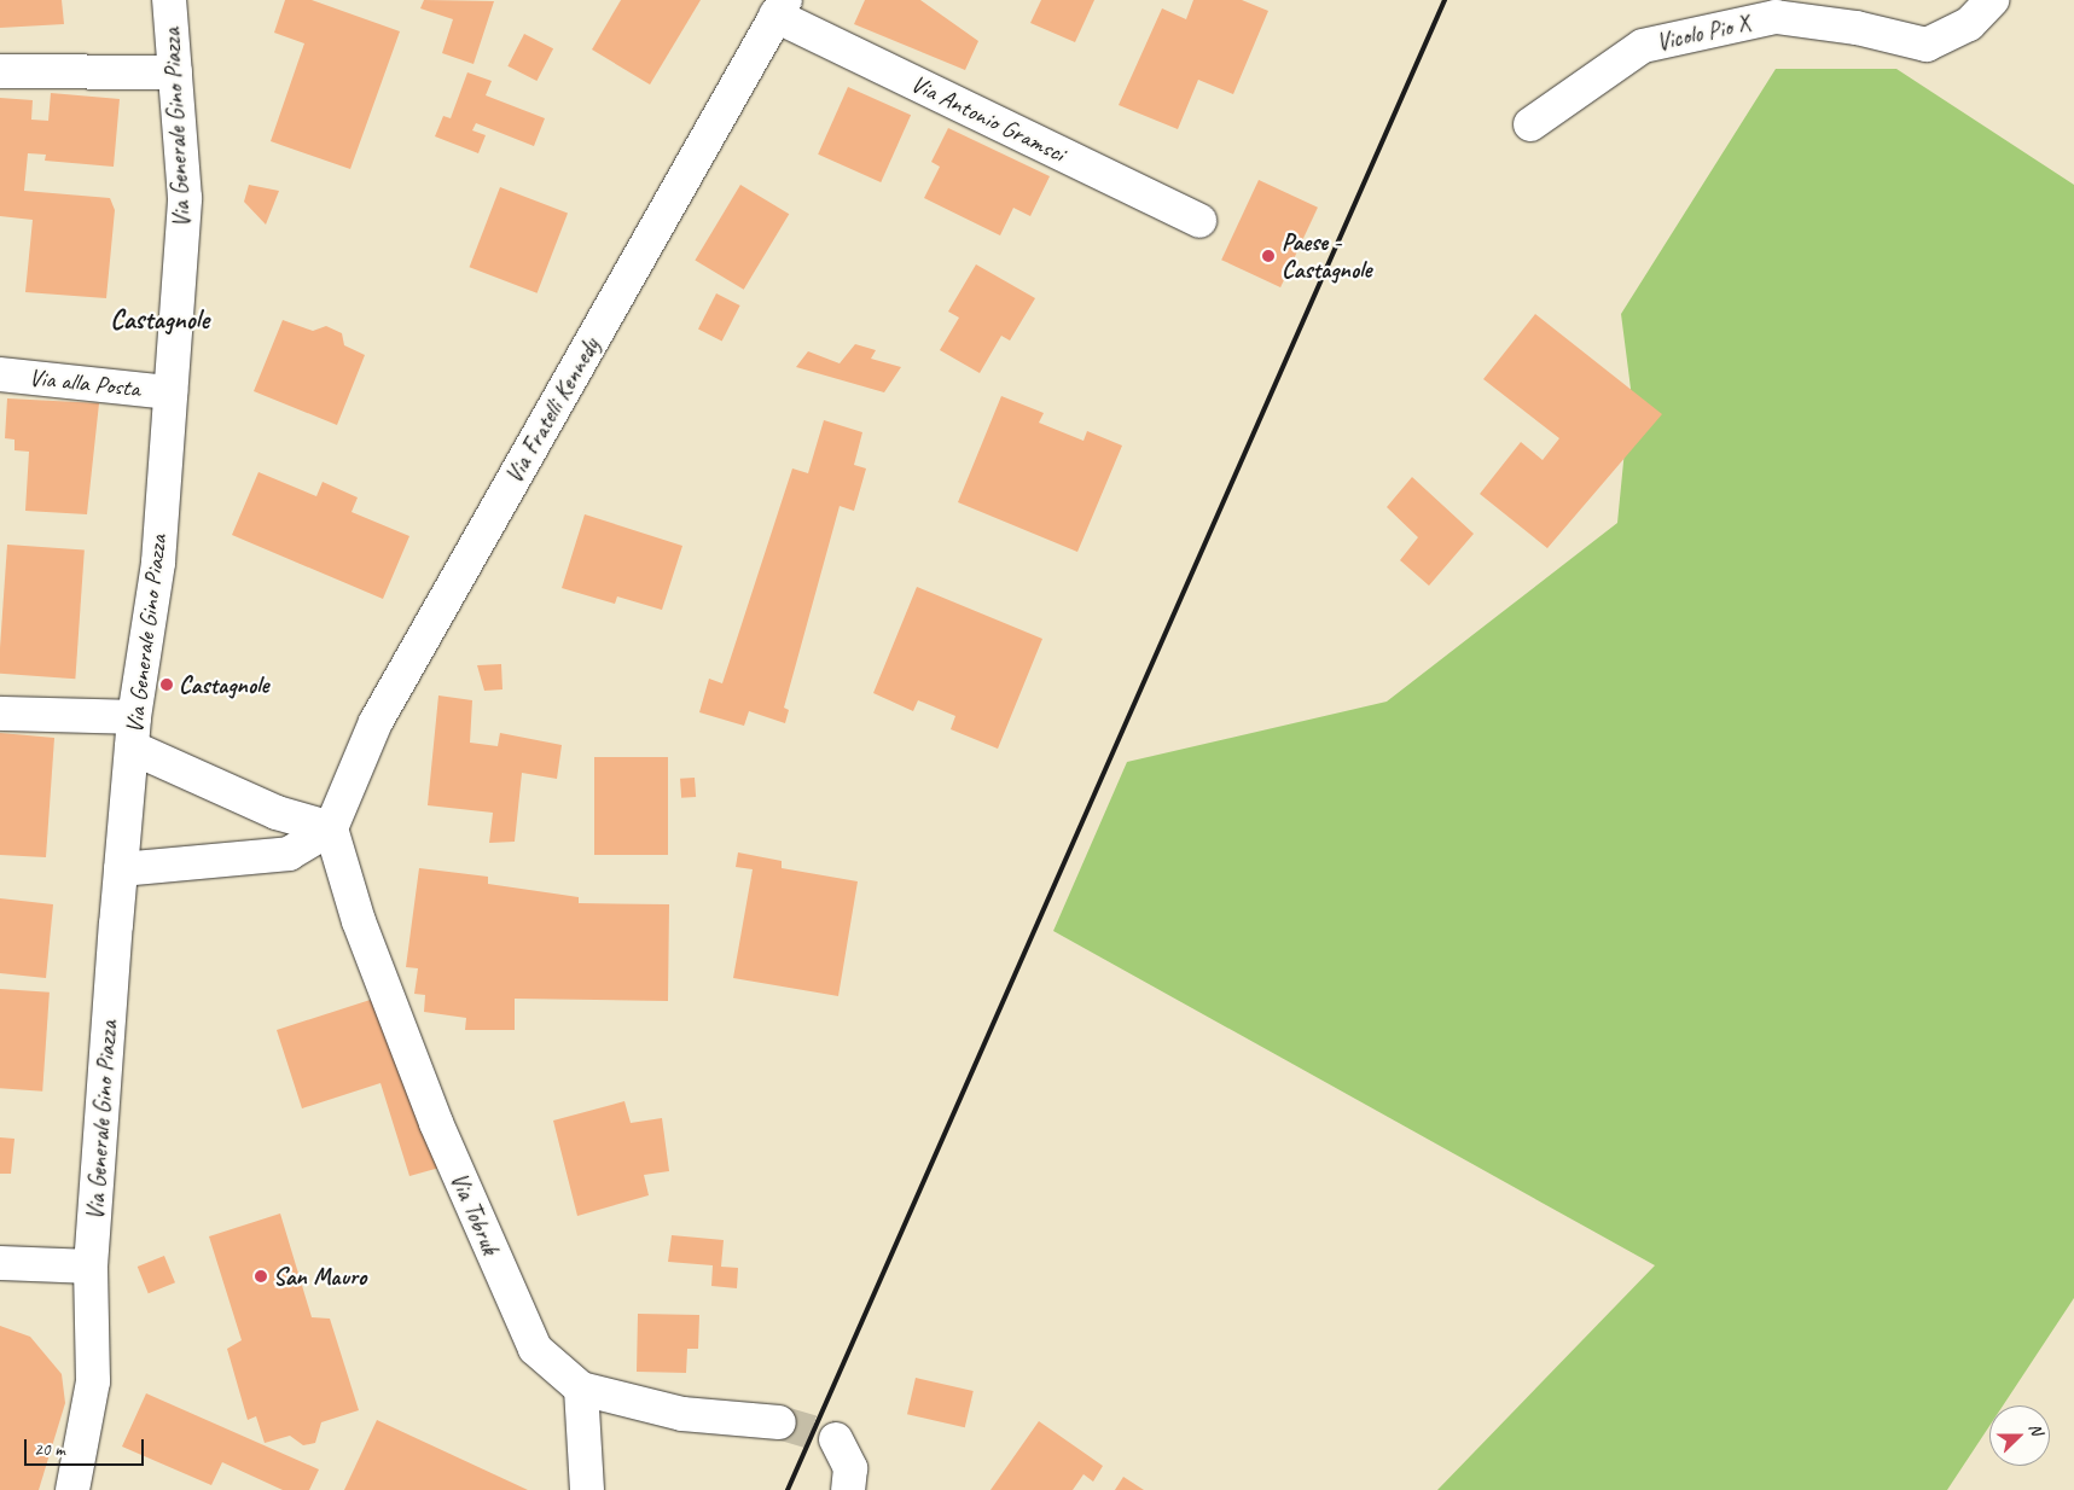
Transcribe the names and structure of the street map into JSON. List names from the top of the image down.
{
  "streets": {
    "street": [
      "Vicolo Pio X",
      "Via Antonio Gramsci",
      "Via Generale Gino Piazza",
      "Via alla Posta",
      "Via Fratelli Kennedy",
      "Via Tobruk"
    ]
  },
  "crossings": [
    ["Via Antonio Gramsci", "Via Fratelli Kennedy"],
    ["Via Generale Gino Piazza", "Via alla Posta"],
    ["Via Fratelli Kennedy", "Via Tobruk"]
  ],
  "districts": ["Castagnole"],
  "places": ["Paese - Castagnole", "Castagnole", "San Mauro"],
  "scale_bar": "20 m",
  "north": "right"
}
